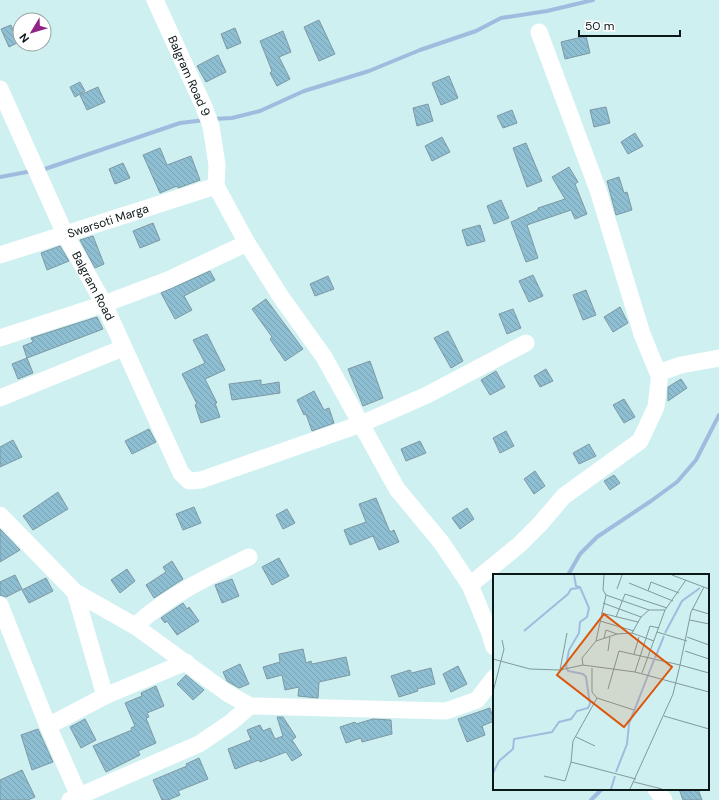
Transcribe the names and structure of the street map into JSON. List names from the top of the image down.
{
  "streets": {
    "street": ["Balgram Road 9", "Swarsoti Marga", "Balgram Road"]
  },
  "crossings": [
    ["Balgram Road 9", "Swarsoti Marga"],
    ["Swarsoti Marga", "Balgram Road"]
  ],
  "scale_bar": "50 m",
  "north": "bottom left"
}
